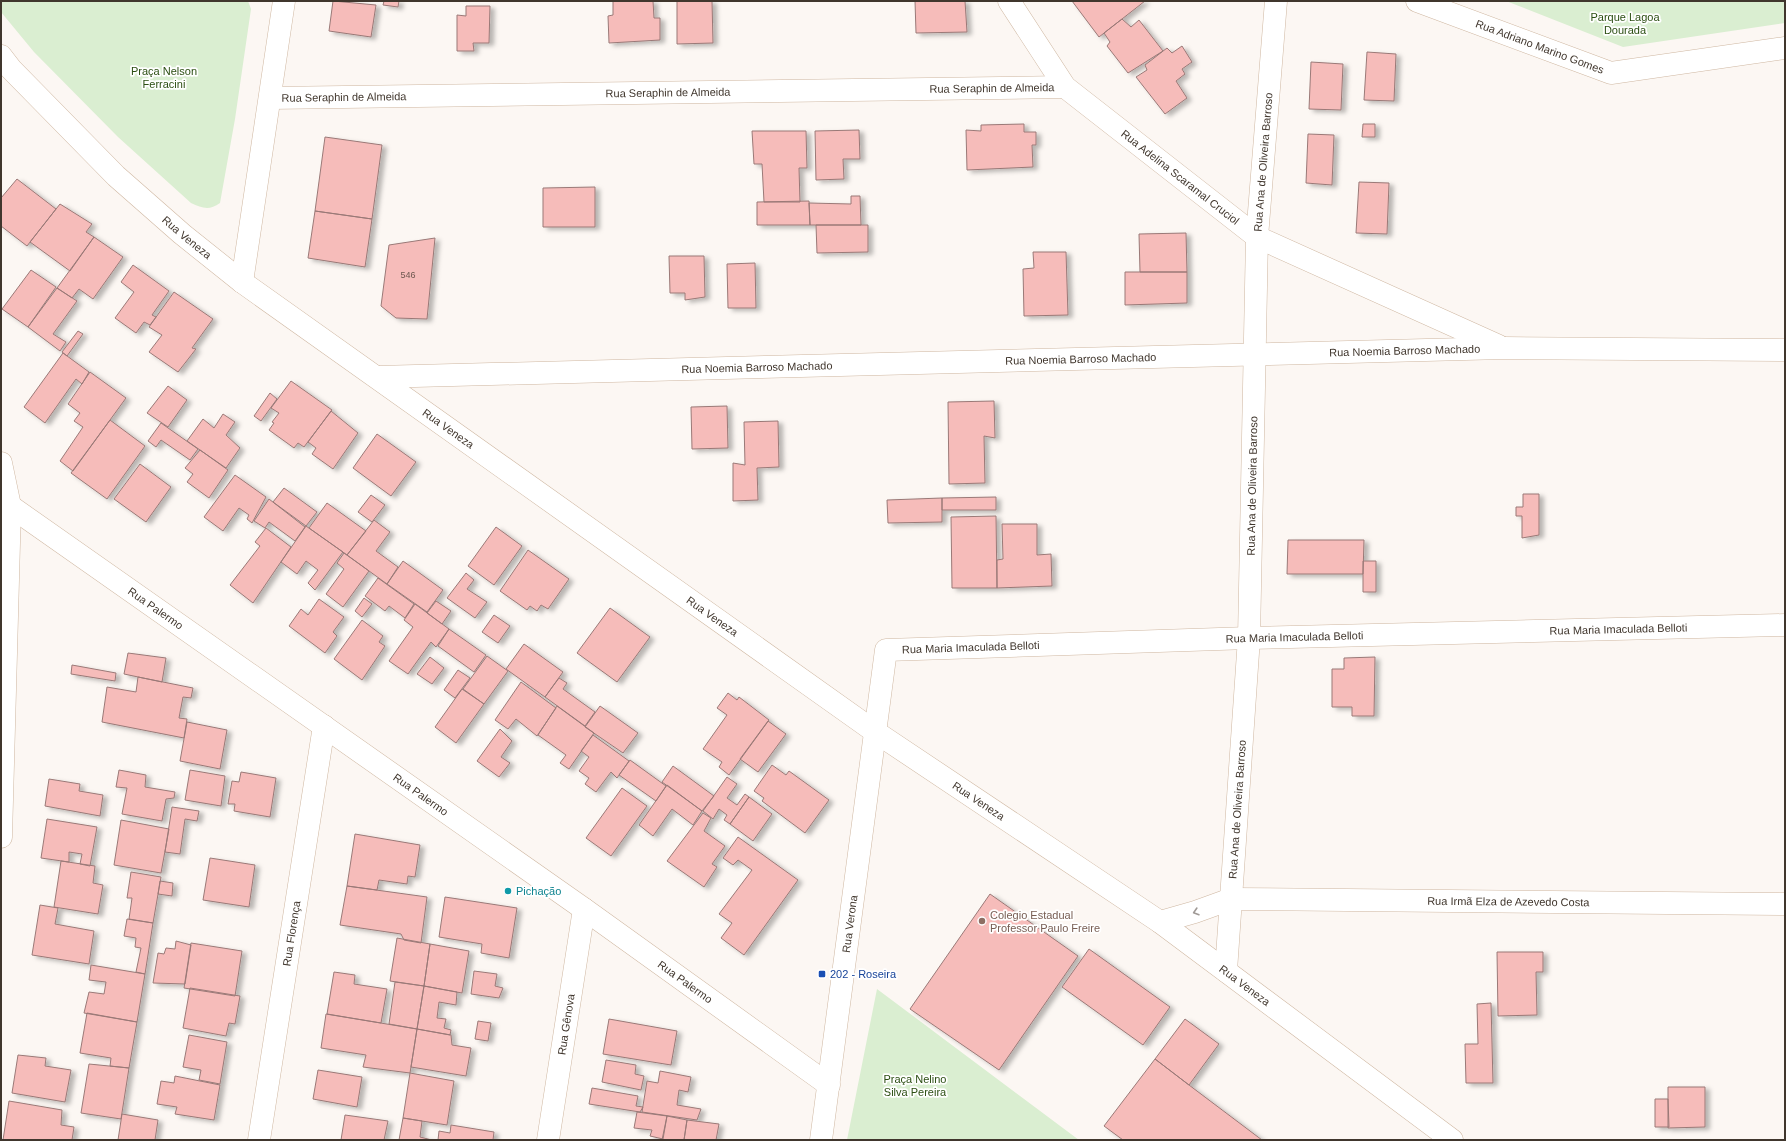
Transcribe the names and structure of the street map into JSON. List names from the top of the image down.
{
  "streets": {
    "street": [
      "Rua Adriano Marino Gomes",
      "Rua Seraphin de Almeida",
      "Rua Ana de Oliveira Barroso",
      "Rua Adelina Scaramal Cruciol",
      "Rua Veneza",
      "Rua Noemia Barroso Machado",
      "Rua Palermo",
      "Rua Maria Imaculada Belloti",
      "Rua Irmã Elza de Azevedo Costa",
      "Rua Verona",
      "Rua Florença",
      "Rua Gênova"
    ]
  },
  "crossings": [
    ["Rua Seraphin de Almeida", "Rua Adelina Scaramal Cruciol"],
    ["Rua Ana de Oliveira Barroso", "Rua Adelina Scaramal Cruciol"],
    ["Rua Ana de Oliveira Barroso", "Rua Veneza"],
    ["Rua Ana de Oliveira Barroso", "Rua Noemia Barroso Machado"],
    ["Rua Ana de Oliveira Barroso", "Rua Maria Imaculada Belloti"],
    ["Rua Ana de Oliveira Barroso", "Rua Irmã Elza de Azevedo Costa"],
    ["Rua Adelina Scaramal Cruciol", "Rua Noemia Barroso Machado"],
    ["Rua Veneza", "Rua Noemia Barroso Machado"],
    ["Rua Veneza", "Rua Maria Imaculada Belloti"],
    ["Rua Veneza", "Rua Verona"],
    ["Rua Palermo", "Rua Verona"],
    ["Rua Palermo", "Rua Florença"],
    ["Rua Palermo", "Rua Gênova"],
    ["Rua Maria Imaculada Belloti", "Rua Verona"]
  ],
  "parks": ["Parque Lagoa Dourada", "Praça Nelson Ferracini", "Praça Nelino Silva Pereira"],
  "places": {
    "other": ["Pichação", "Colegio Estadual Professor Paulo Freire"],
    "transit": ["202 - Roseira"]
  },
  "house_numbers": ["546"]
}
